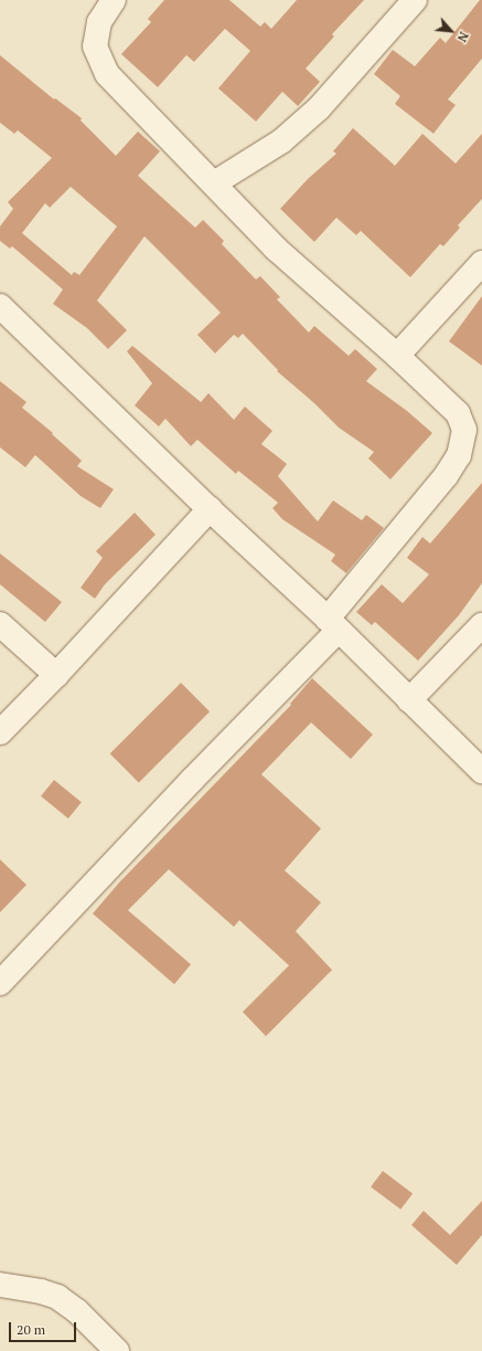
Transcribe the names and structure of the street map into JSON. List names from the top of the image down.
{
  "scale_bar": "20 m",
  "north": "bottom right"
}
